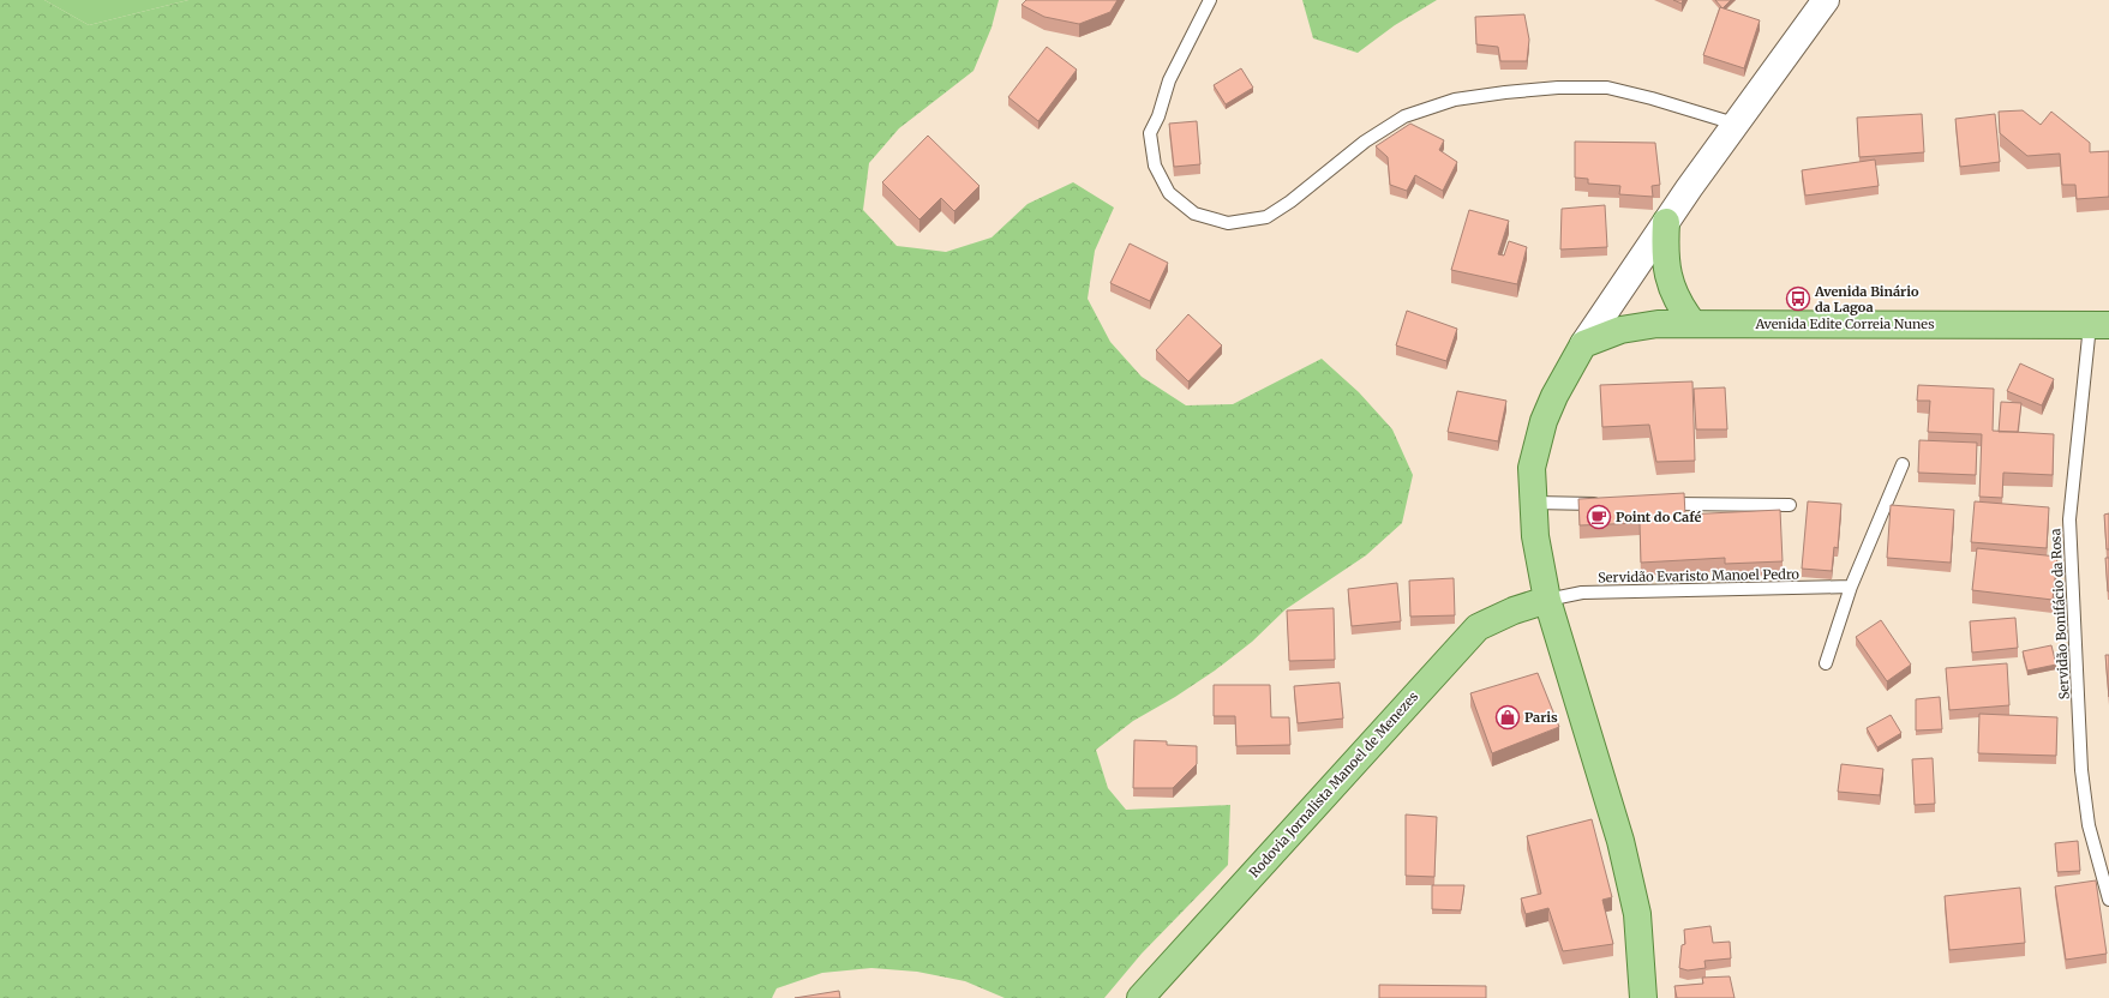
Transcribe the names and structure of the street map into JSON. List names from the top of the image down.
{
  "streets": {
    "main road": ["Avenida Edite Correia Nunes", "Rodovia Jornalista Manoel de Menezes"],
    "lane": ["Servidão Evaristo Manoel Pedro", "Servidão Bonifácio da Rosa"]
  },
  "crossings": [
    ["Avenida Edite Correia Nunes", "Servidão Bonifácio da Rosa"],
    ["Servidão Evaristo Manoel Pedro", "Rodovia Jornalista Manoel de Menezes"]
  ],
  "places": {
    "bus stop": ["Avenida Binário da Lagoa"],
    "cafe": ["Point do Café"],
    "shop": ["Paris"]
  }
}
